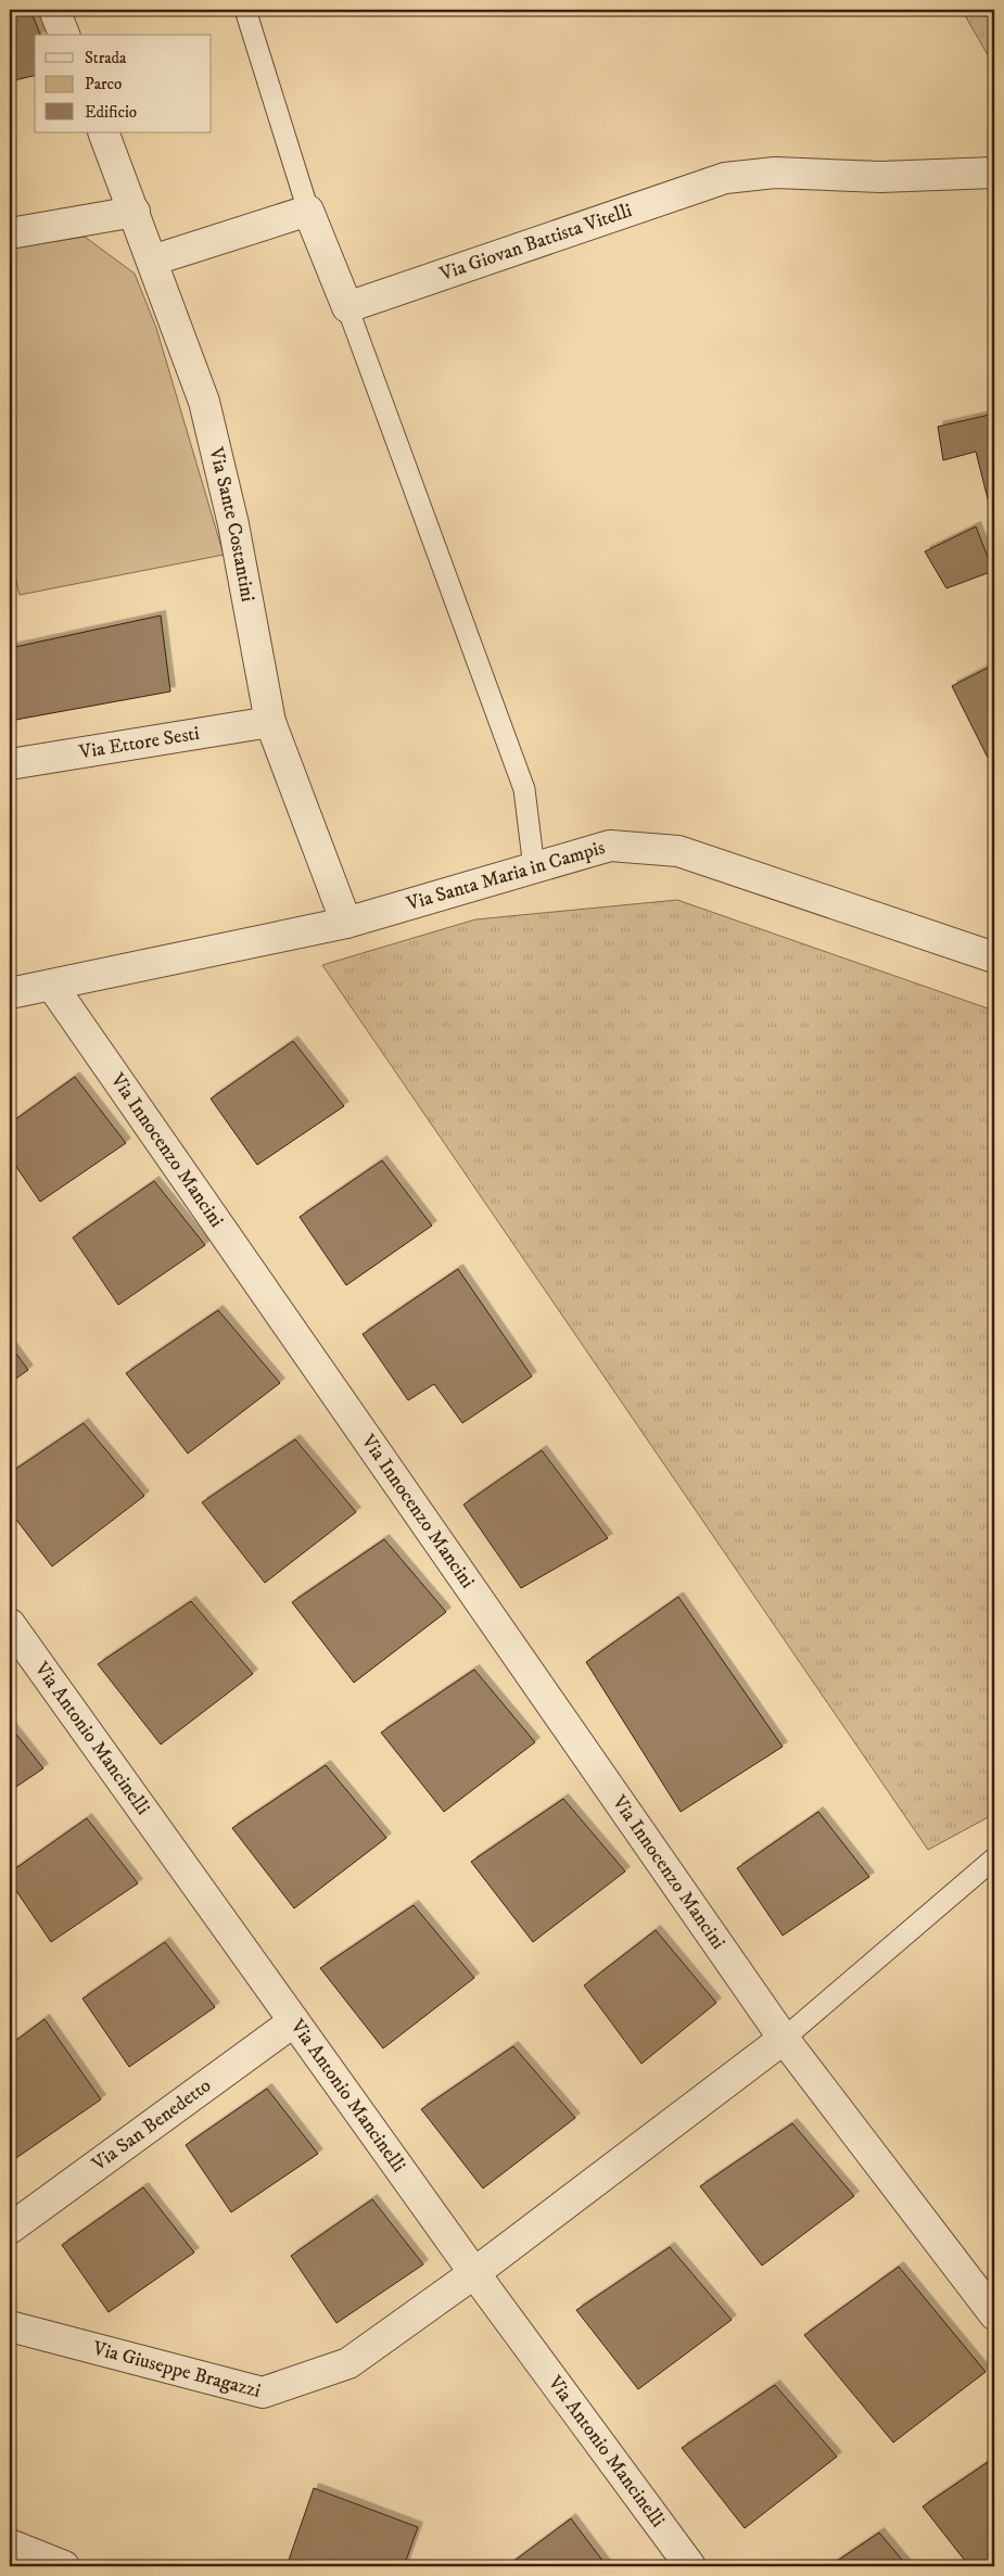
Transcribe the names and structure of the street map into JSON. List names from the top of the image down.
{
  "streets": {
    "street": [
      "Via Giovan Battista Vitelli",
      "Via Sante Costantini",
      "Via Ettore Sesti",
      "Via Santa Maria in Campis",
      "Via Innocenzo Mancini",
      "Via Antonio Mancinelli",
      "Via San Benedetto",
      "Via Giuseppe Bragazzi"
    ]
  },
  "crossings": [
    ["Via Sante Costantini", "Via Ettore Sesti"],
    ["Via Sante Costantini", "Via Santa Maria in Campis"],
    ["Via Santa Maria in Campis", "Via Innocenzo Mancini"],
    ["Via Antonio Mancinelli", "Via San Benedetto"],
    ["Via Antonio Mancinelli", "Via Giuseppe Bragazzi"]
  ],
  "legend": ["Strada", "Parco", "Edificio"]
}
